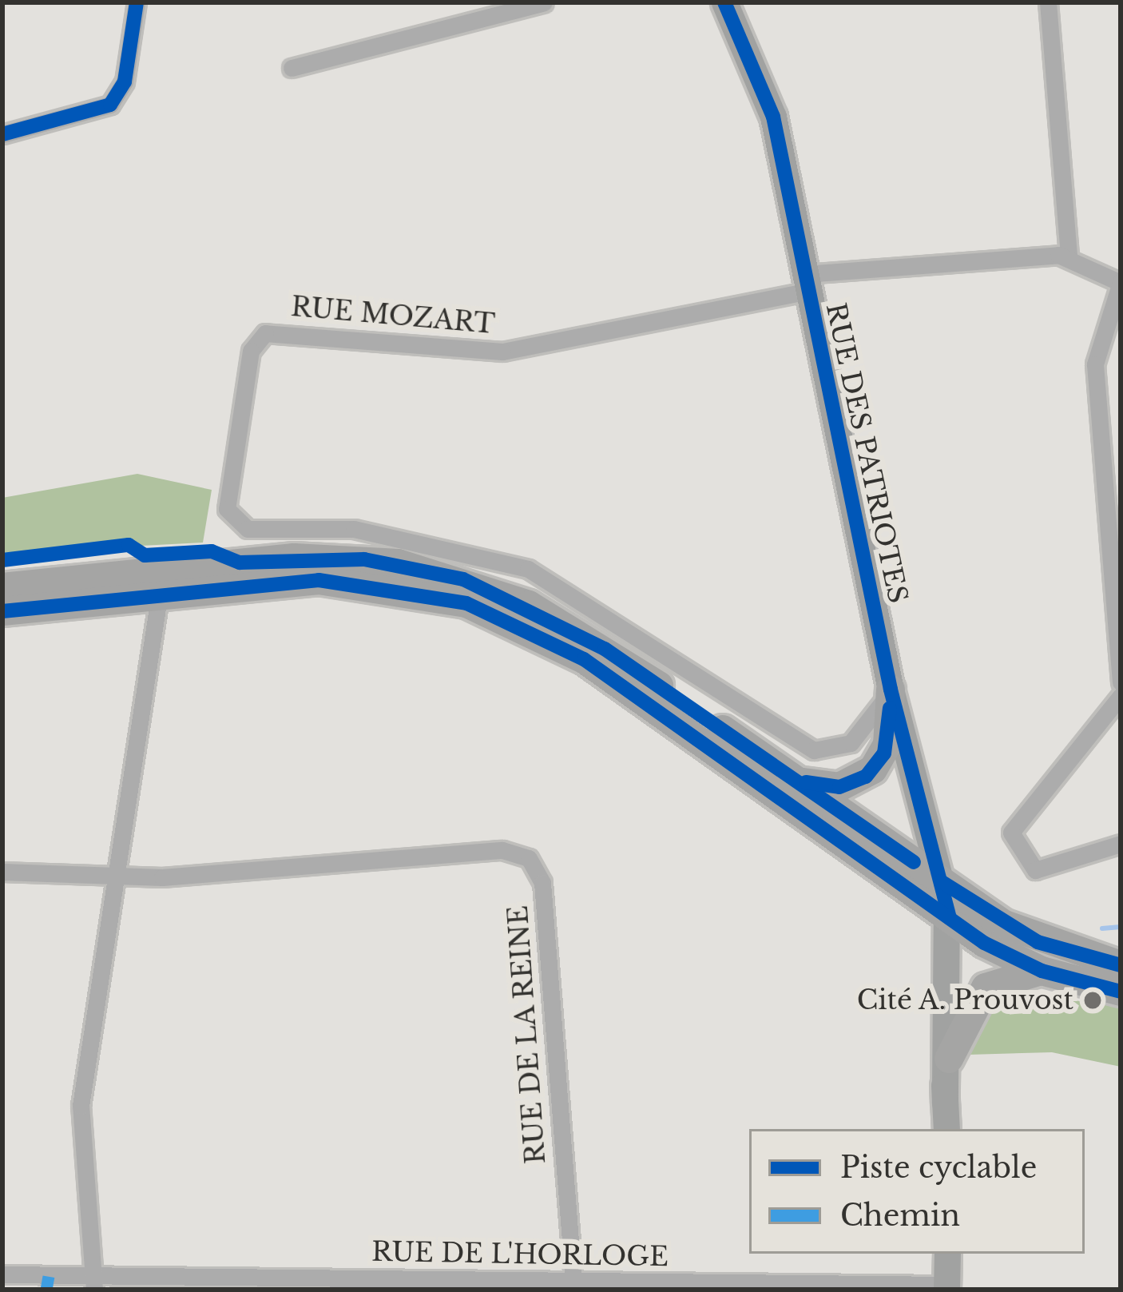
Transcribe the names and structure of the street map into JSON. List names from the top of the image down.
{
  "streets": {
    "street": [
      "RUE MOZART",
      "RUE DES PATRIOTES",
      "RUE DE LA REINE",
      "RUE DE L'HORLOGE"
    ]
  },
  "crossings": [
    ["RUE MOZART", "RUE DES PATRIOTES"],
    ["RUE DE LA REINE", "RUE DE L'HORLOGE"]
  ],
  "places": ["Cité A. Prouvost"],
  "legend": ["Piste cyclable", "Chemin"]
}
